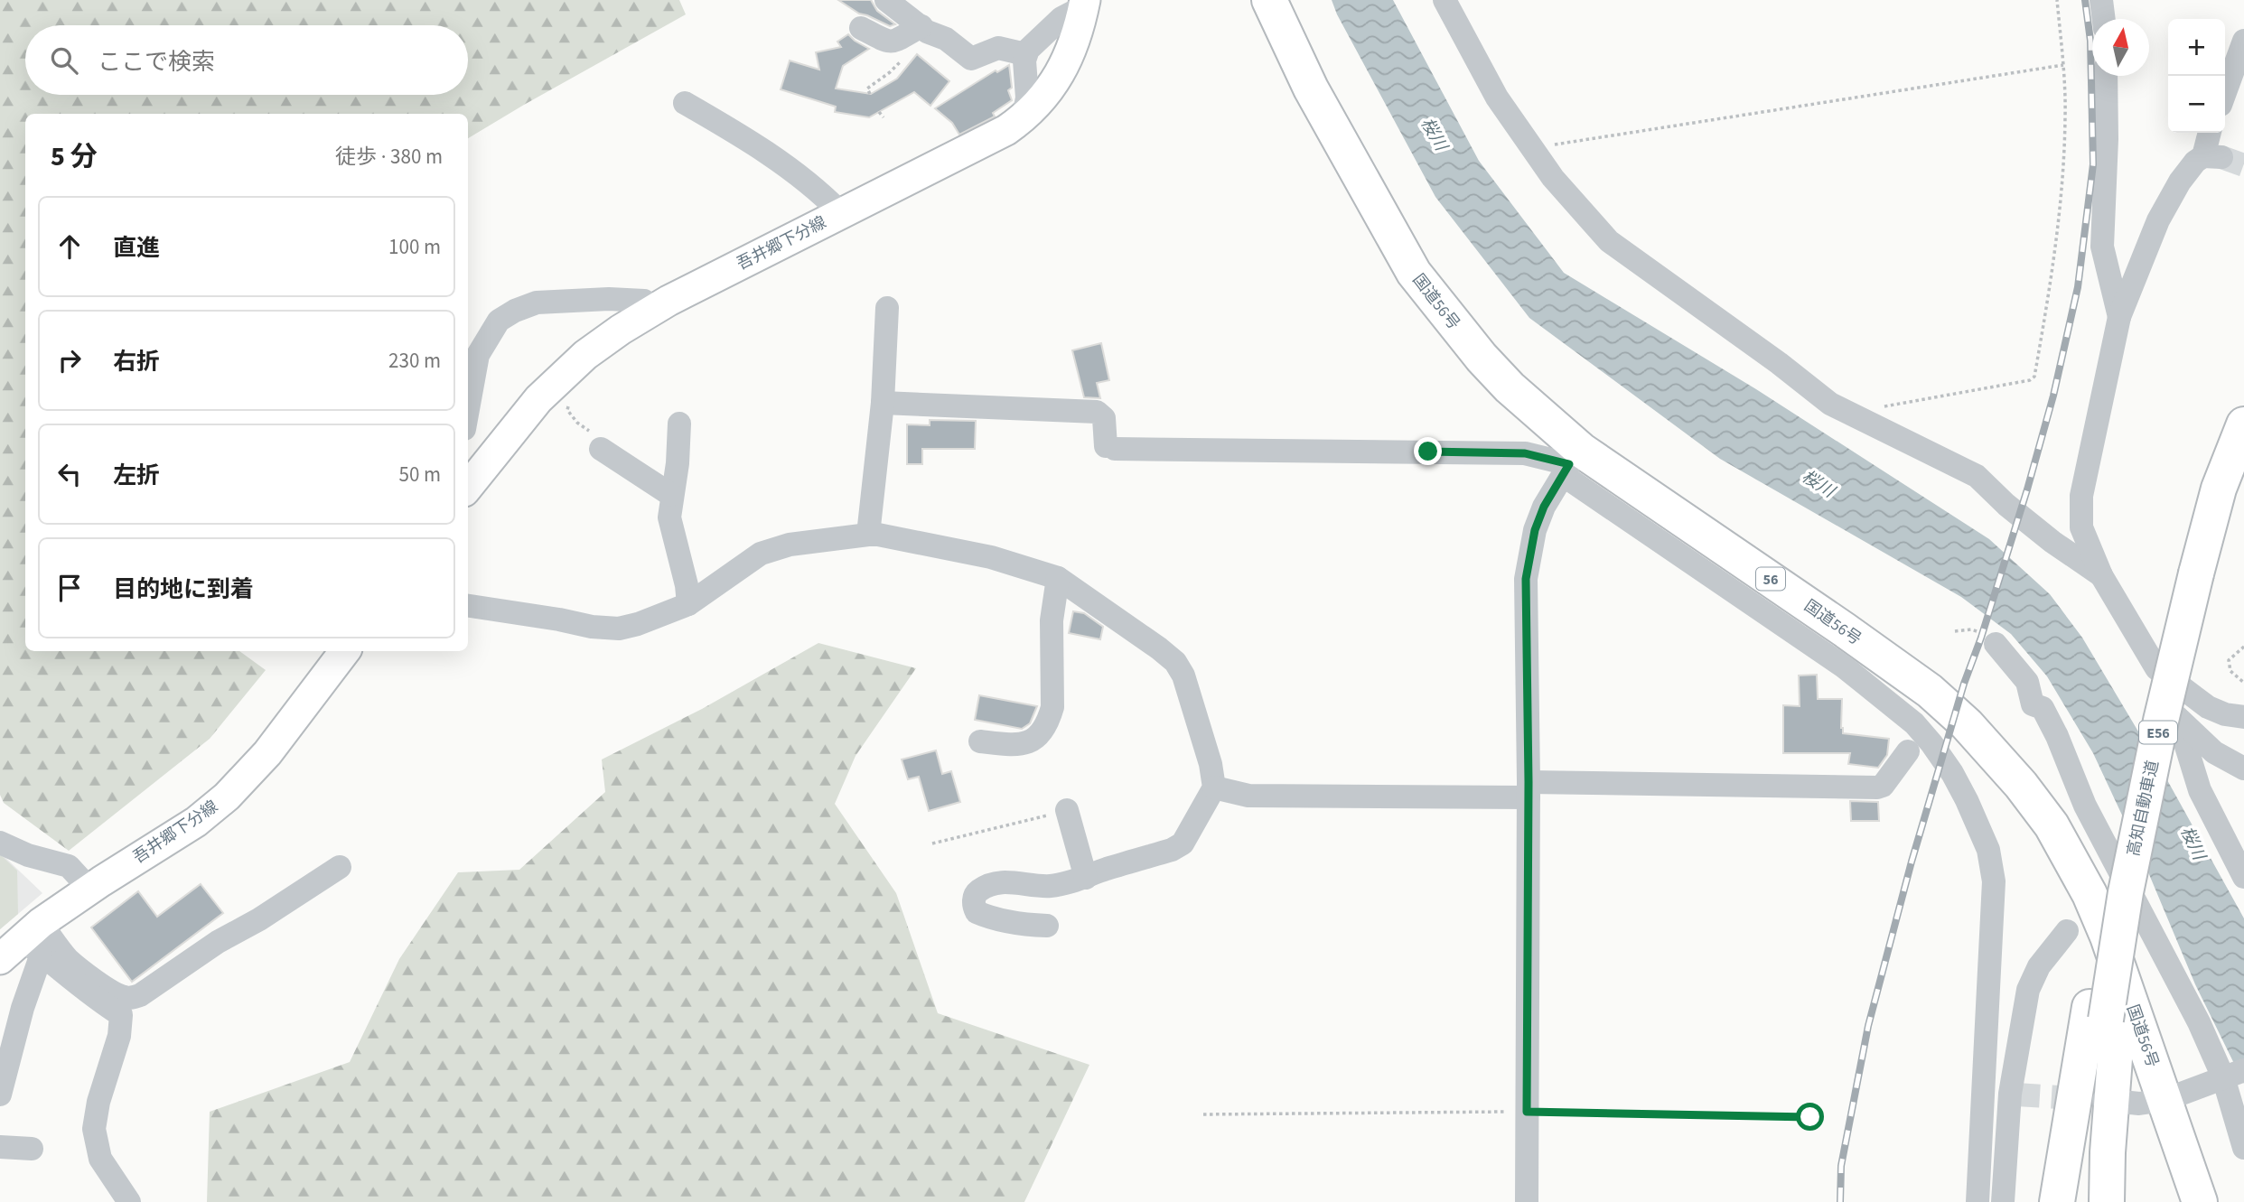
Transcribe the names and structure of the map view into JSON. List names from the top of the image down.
{
  "streets": {
    "highway": [
      "国道56号",
      "56",
      "E56",
      "高知自動車道"
    ],
    "main road": ["吾井郷下分線"]
  },
  "water": ["桜川"],
  "north": "top",
  "page": {
    "map_buttons": ["+", "−"],
    "search": "ここで検索",
    "heading": ["5 分", "徒歩 · 380 m"],
    "list": [
      ["直進", "100 m"],
      ["右折", "230 m"],
      ["左折", "50 m"],
      "目的地に到着"
    ]
  }
}
